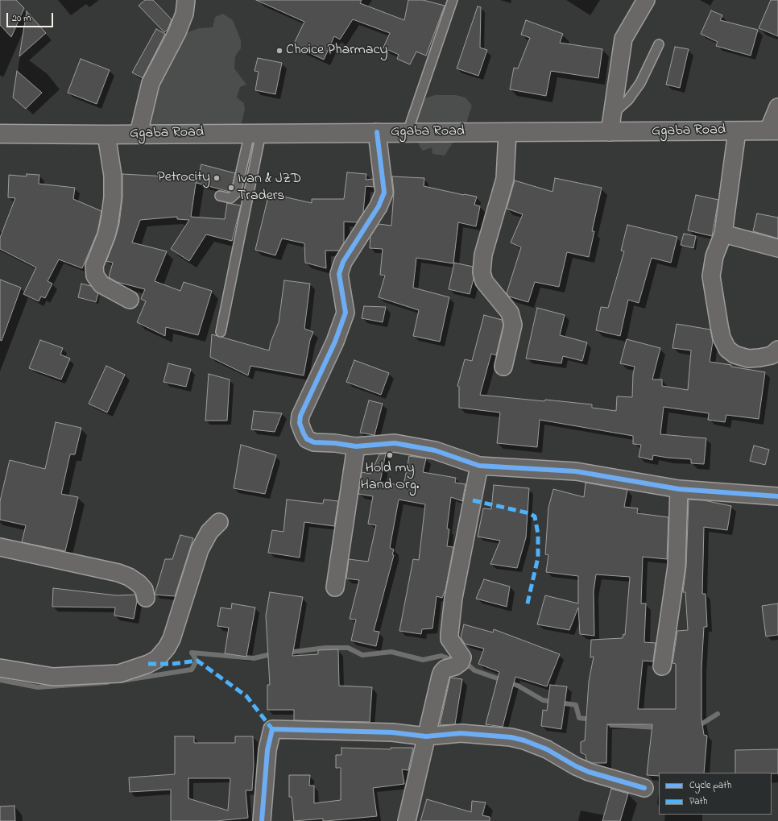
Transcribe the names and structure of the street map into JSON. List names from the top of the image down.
{
  "streets": {
    "main road": ["Ggaba Road"]
  },
  "places": [
    "Choice Pharmacy",
    "Petrocity",
    "Ivan & JZD Traders",
    "Hold my Hand Org."
  ],
  "legend": ["Cycle path", "Path"],
  "scale_bar": "20 m"
}
